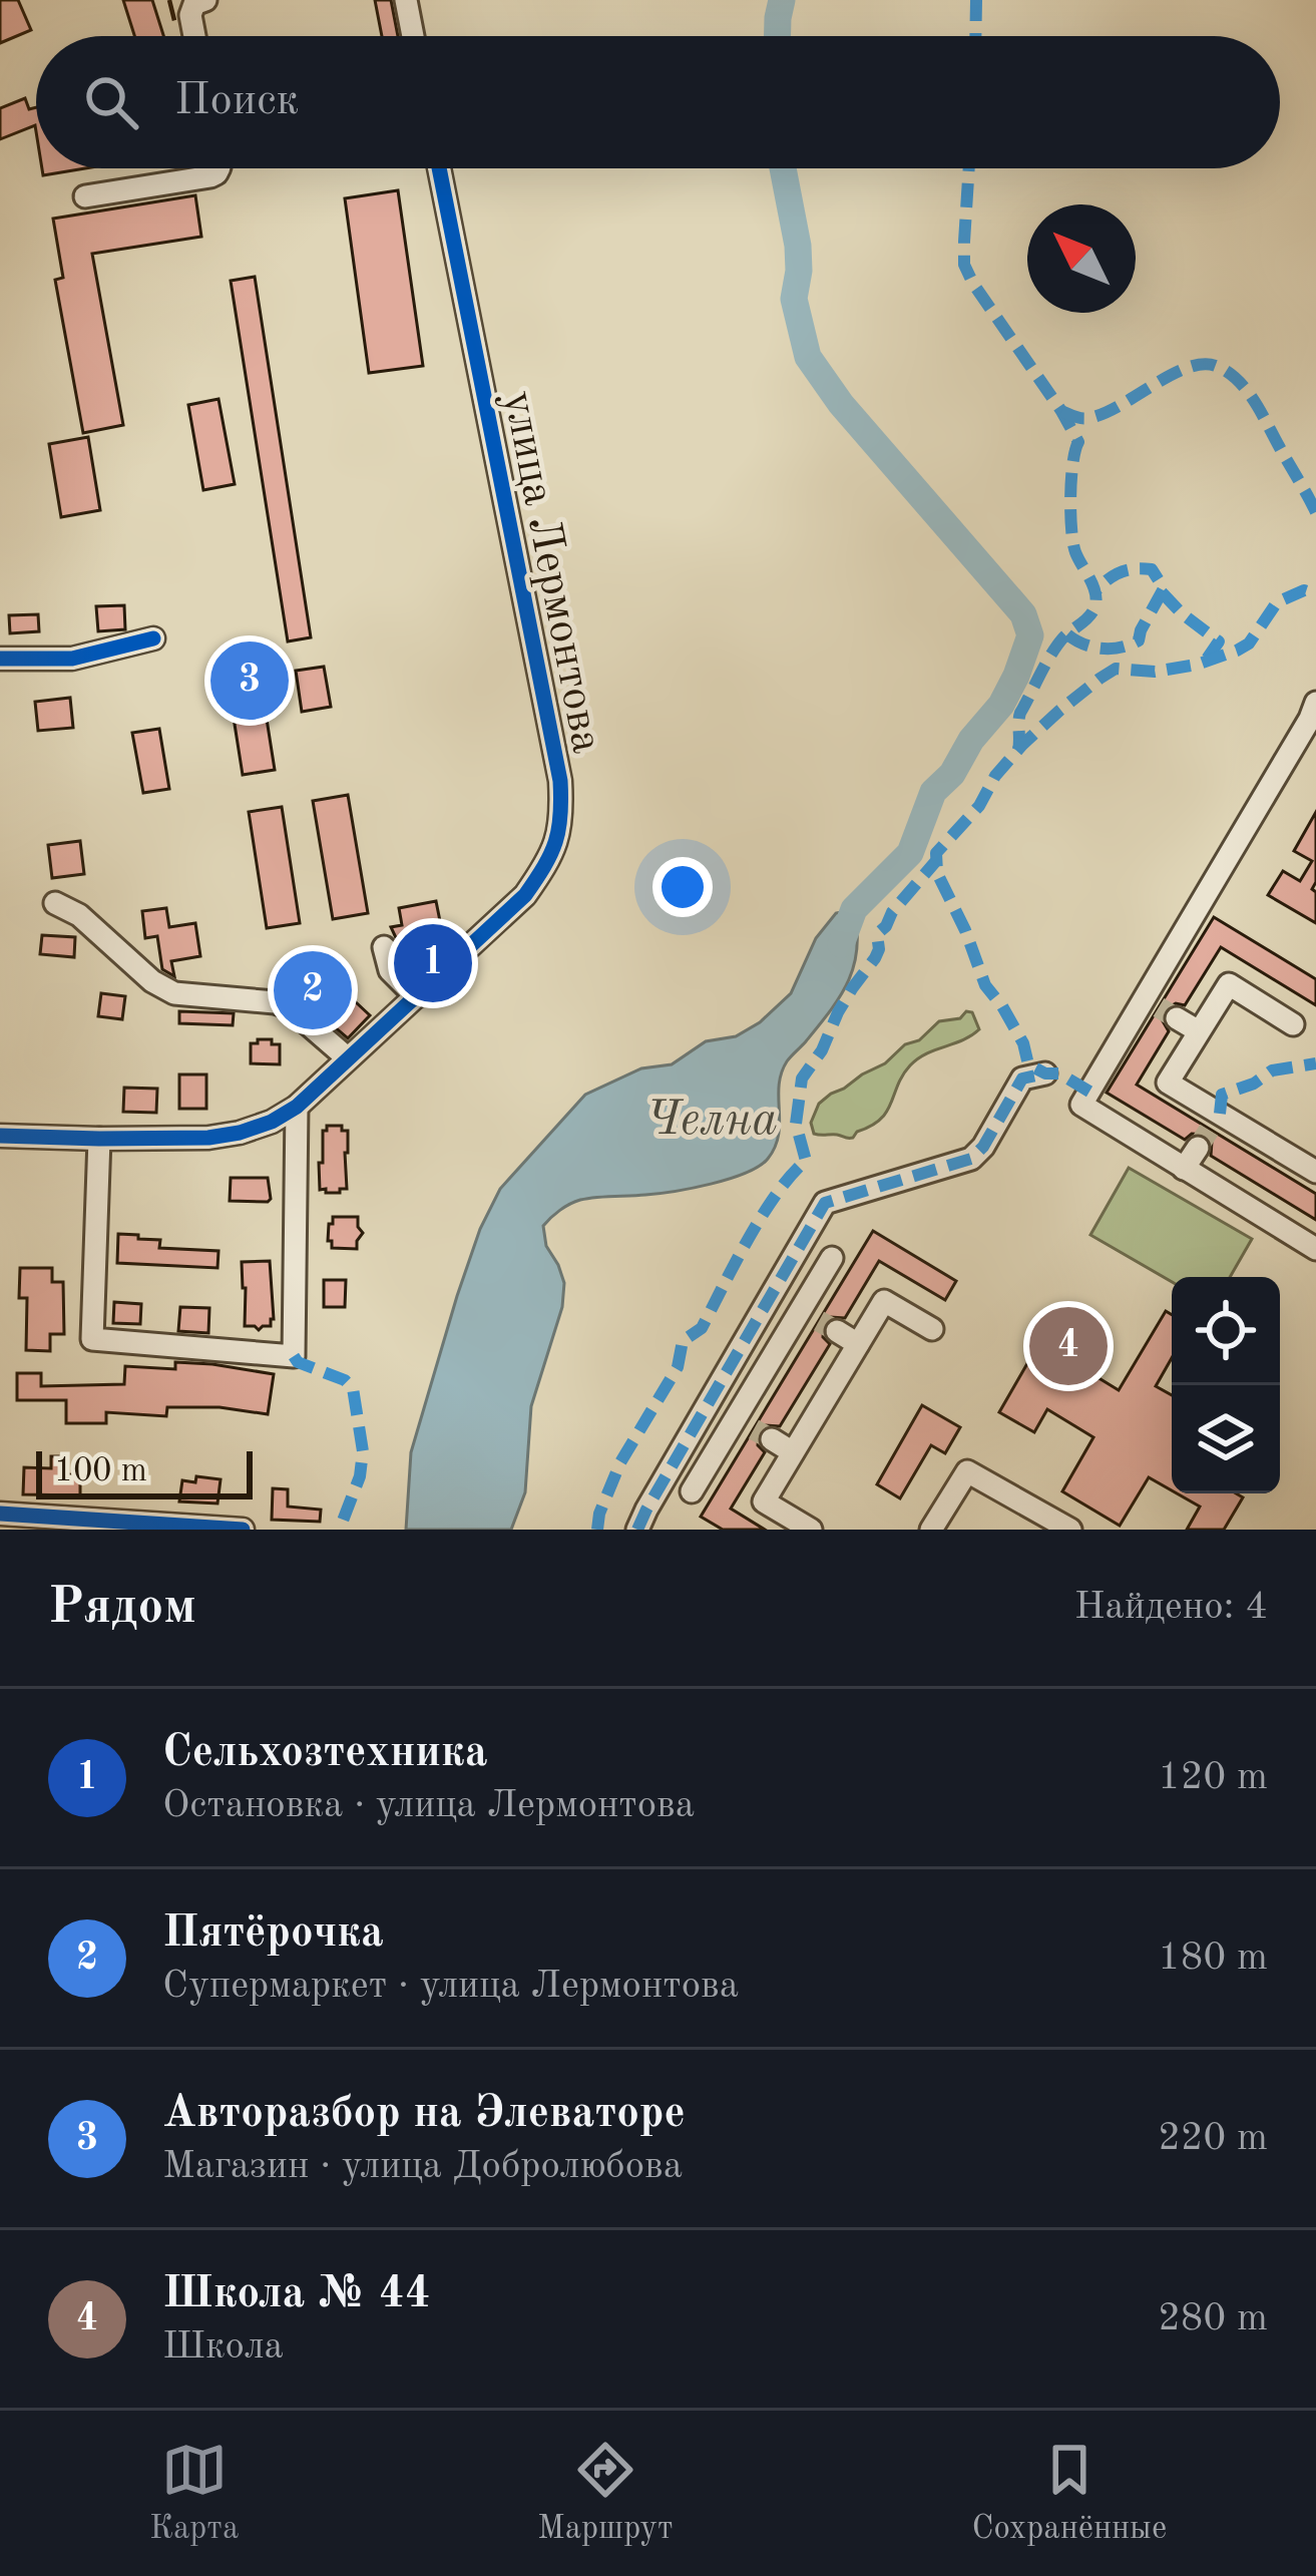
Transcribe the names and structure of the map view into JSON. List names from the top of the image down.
{
  "streets": {
    "street": ["улица Лермонтова"]
  },
  "water": ["Челна"],
  "scale_bar": "100 m",
  "north": "top left",
  "page": {
    "search": "Поиск",
    "pins": [
      "3",
      "1",
      "2",
      "4"
    ],
    "scale": "100 m",
    "heading": ["Рядом", "Найдено: 4"],
    "list": [
      {
        "mark": "1",
        "name": "Сельхозтехника",
        "note": "Остановка · улица Лермонтова",
        "value": "120 m"
      },
      {
        "mark": "2",
        "name": "Пятёрочка",
        "note": "Супермаркет · улица Лермонтова",
        "value": "180 m"
      },
      {
        "mark": "3",
        "name": "Авторазбор на Элеваторе",
        "note": "Магазин · улица Добролюбова",
        "value": "220 m"
      },
      {
        "mark": "4",
        "name": "Школа № 44",
        "note": "Школа",
        "value": "280 m"
      }
    ],
    "nav": ["Карта", "Маршрут", "Сохранённые"]
  }
}
